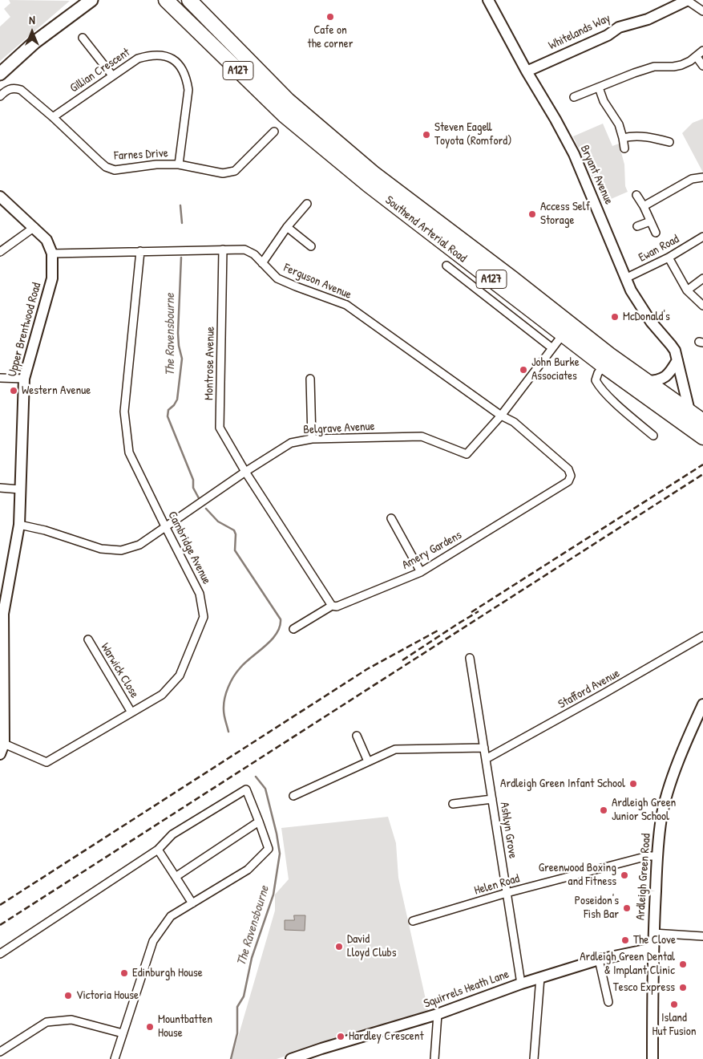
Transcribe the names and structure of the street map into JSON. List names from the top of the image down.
{
  "streets": {
    "highway": ["A127", "Southend Arterial Road"],
    "street": [
      "Whitelands Way",
      "Gillian Crescent",
      "Farnes Drive",
      "Bryant Avenue",
      "Ewan Road",
      "Ferguson Avenue",
      "Upper Brentwood Road",
      "Montrose Avenue",
      "Belgrave Avenue",
      "Cambridge Avenue",
      "Amery Gardens",
      "Warwick Close",
      "Stafford Avenue",
      "Ashlyn Grove",
      "Ardleigh Green Road",
      "Helen Road",
      "Squirrels Heath Lane"
    ]
  },
  "crossings": [
    ["Whitelands Way", "Bryant Avenue"],
    ["Gillian Crescent", "Farnes Drive"],
    ["A127", "Southend Arterial Road"],
    ["Bryant Avenue", "Southend Arterial Road"],
    ["Bryant Avenue", "Ewan Road"],
    ["Southend Arterial Road", "Belgrave Avenue"],
    ["Ferguson Avenue", "Upper Brentwood Road"],
    ["Ferguson Avenue", "Montrose Avenue"],
    ["Ferguson Avenue", "Belgrave Avenue"],
    ["Ferguson Avenue", "Cambridge Avenue"],
    ["Ferguson Avenue", "Amery Gardens"],
    ["Upper Brentwood Road", "Belgrave Avenue"],
    ["Upper Brentwood Road", "Cambridge Avenue"],
    ["Montrose Avenue", "Belgrave Avenue"],
    ["Belgrave Avenue", "Cambridge Avenue"],
    ["Belgrave Avenue", "Amery Gardens"],
    ["Cambridge Avenue", "Warwick Close"],
    ["Stafford Avenue", "Ashlyn Grove"],
    ["Ashlyn Grove", "Helen Road"],
    ["Ashlyn Grove", "Squirrels Heath Lane"],
    ["Ardleigh Green Road", "Helen Road"],
    ["Ardleigh Green Road", "Squirrels Heath Lane"]
  ],
  "water": ["The Ravensbourne"],
  "places": [
    "Cafe on the corner",
    "Steven Eagell Toyota (Romford)",
    "Access Self Storage",
    "McDonald's",
    "John Burke Associates",
    "Western Avenue",
    "Ardleigh Green Infant School",
    "Ardleigh Green Junior School",
    "Greenwood Boxing and Fitness",
    "Poseidon's Fish Bar",
    "The Clove",
    "David Lloyd Clubs",
    "Ardleigh Green Dental & Implant Clinic",
    "Edinburgh House",
    "Tesco Express",
    "Victoria House",
    "Island Hut Fusion",
    "Mountbatten House",
    "Hardley Crescent"
  ],
  "north": "top"
}
